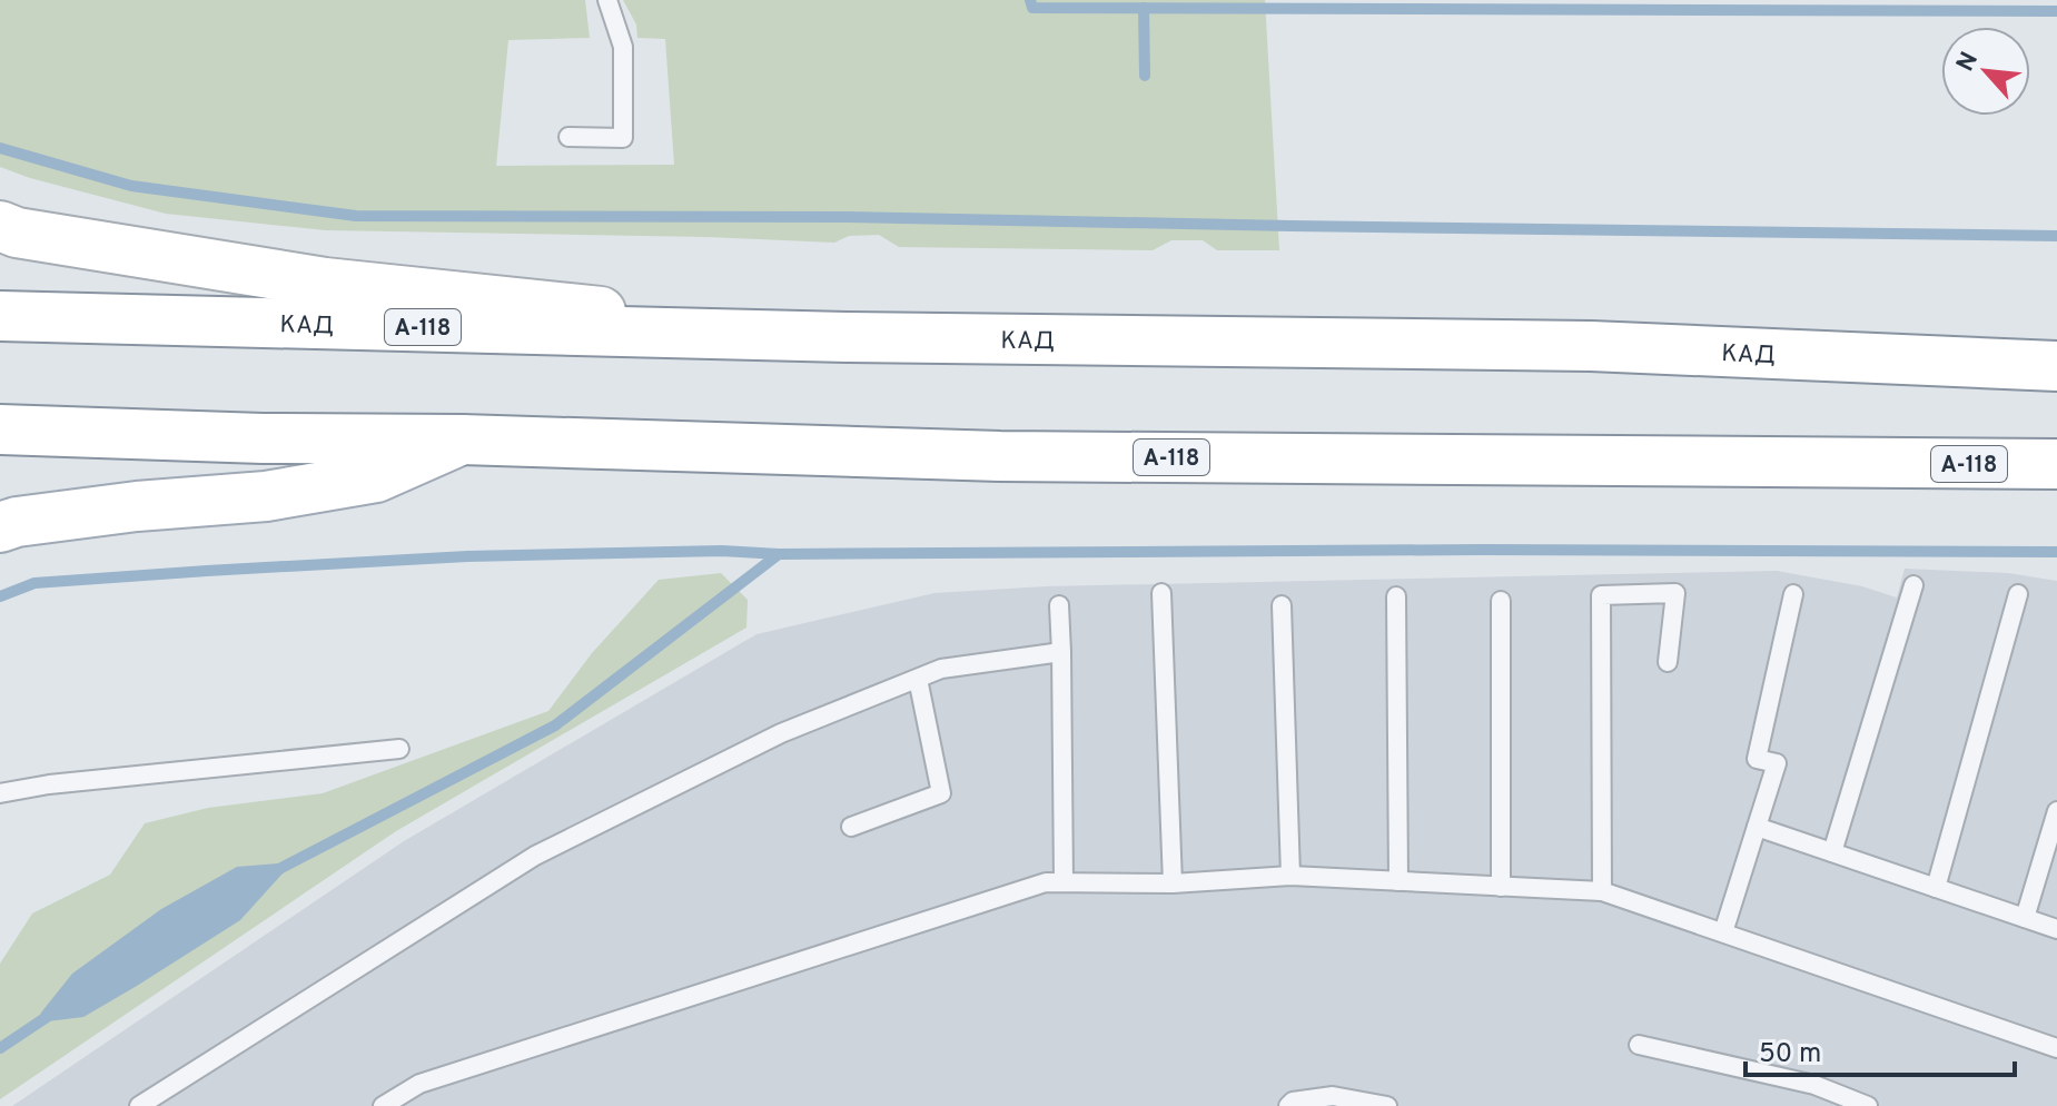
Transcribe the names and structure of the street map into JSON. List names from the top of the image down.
{
  "streets": {
    "main road": ["КАД", "А-118"]
  },
  "scale_bar": "50 m",
  "north": "top left"
}
